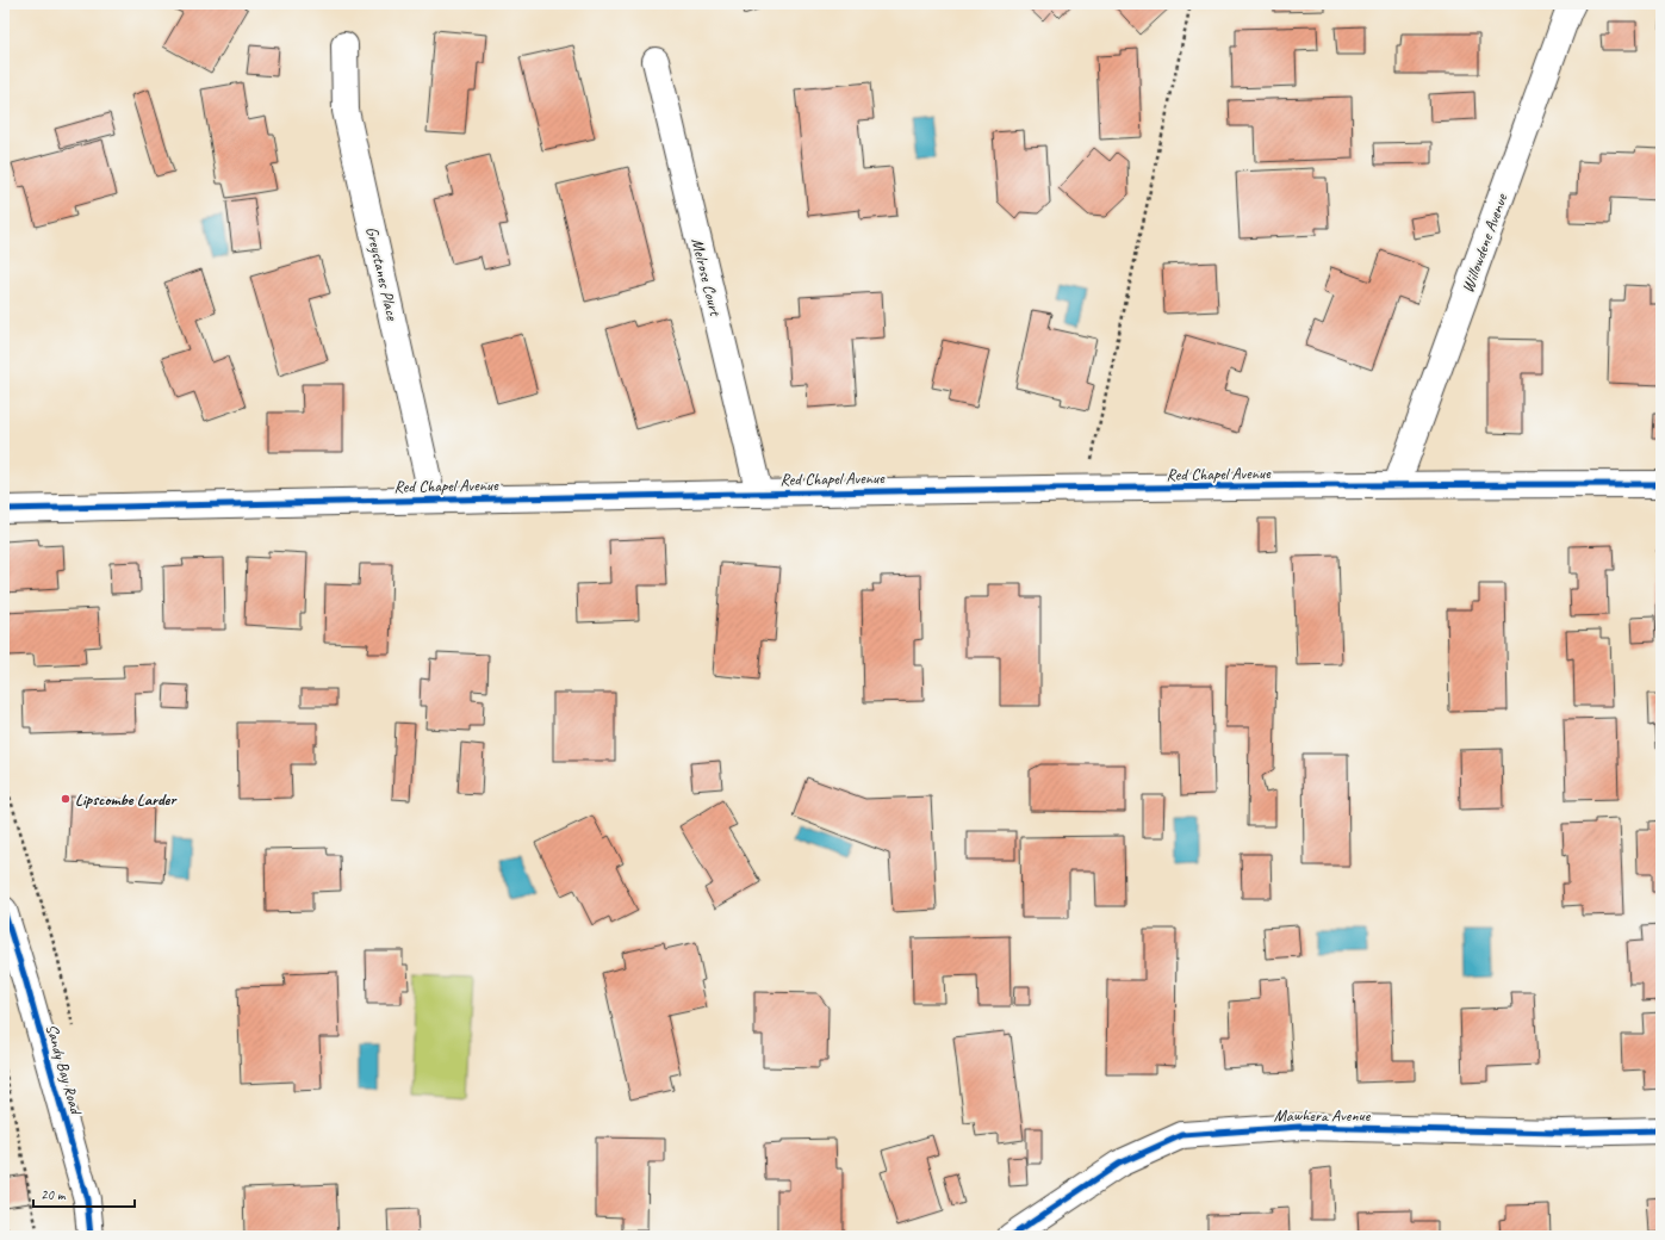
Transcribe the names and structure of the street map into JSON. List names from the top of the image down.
{
  "streets": {
    "street": [
      "Willowdene Avenue",
      "Greystanes Place",
      "Melrose Court",
      "Red Chapel Avenue",
      "Sandy Bay Road",
      "Mawhera Avenue"
    ]
  },
  "crossings": [
    ["Willowdene Avenue", "Red Chapel Avenue"],
    ["Greystanes Place", "Red Chapel Avenue"],
    ["Melrose Court", "Red Chapel Avenue"]
  ],
  "places": ["Lipscombe Larder"],
  "scale_bar": "20 m"
}
